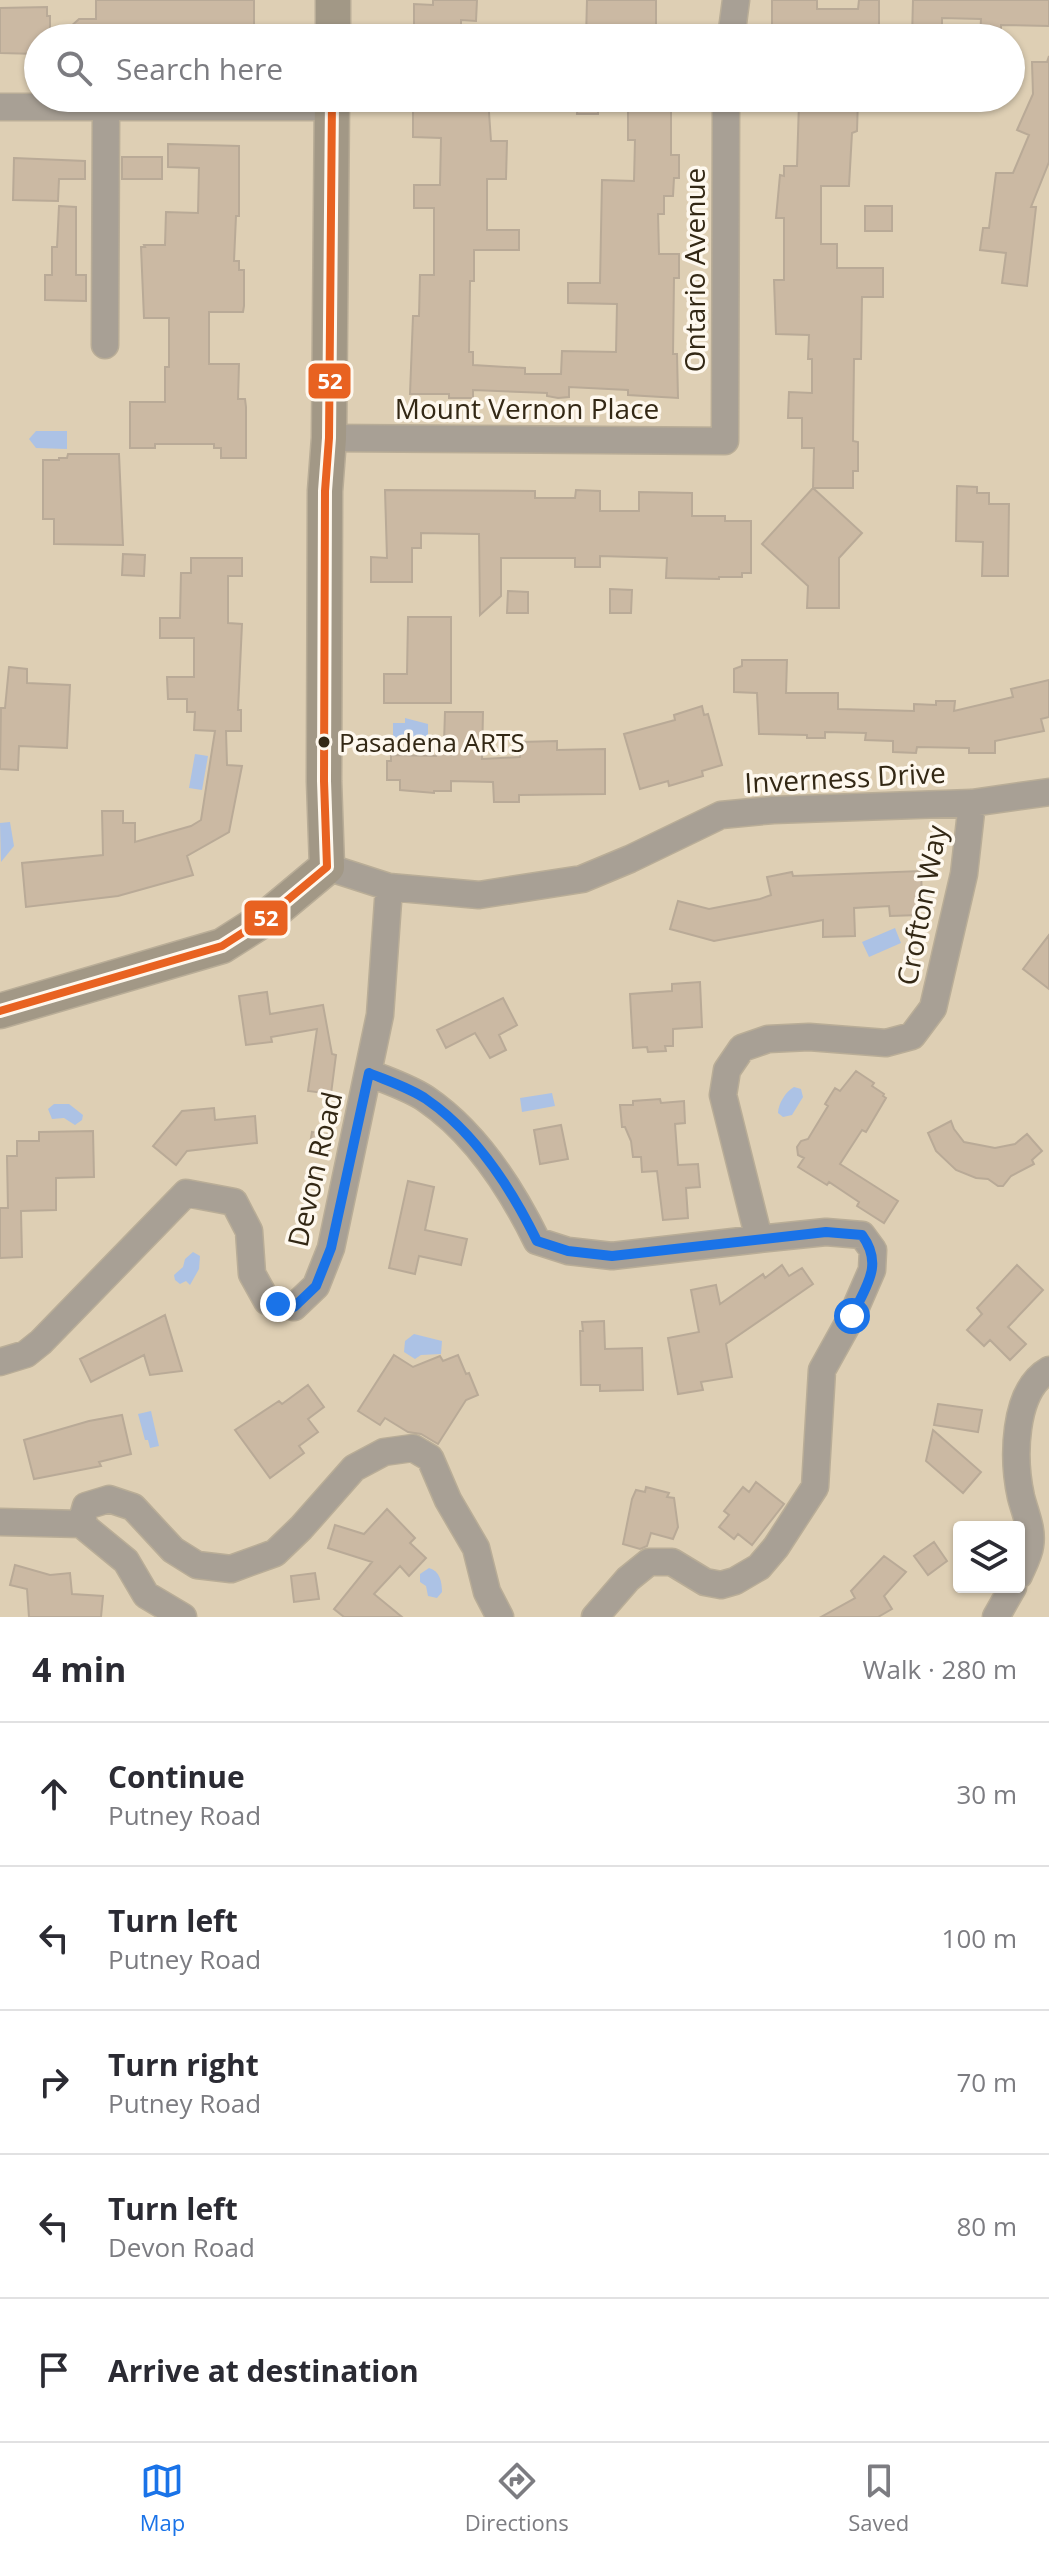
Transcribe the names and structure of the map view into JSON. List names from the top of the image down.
{
  "streets": {
    "street": [
      "Ontario Avenue",
      "Mount Vernon Place",
      "Inverness Drive",
      "Crofton Way",
      "Devon Road"
    ]
  },
  "crossings": [
    ["Ontario Avenue", "Mount Vernon Place"],
    ["Inverness Drive", "Crofton Way"],
    ["Inverness Drive", "Devon Road"]
  ],
  "places": ["Pasadena ARTS"],
  "lines": ["transit line 52"],
  "page": {
    "search": "Search here",
    "heading": ["4 min", "Walk · 280 m"],
    "list": [
      ["Continue", "Putney Road", "30 m"],
      ["Turn left", "Putney Road", "100 m"],
      ["Turn right", "Putney Road", "70 m"],
      ["Turn left", "Devon Road", "80 m"],
      "Arrive at destination"
    ],
    "nav": ["Map", "Directions", "Saved"]
  }
}
